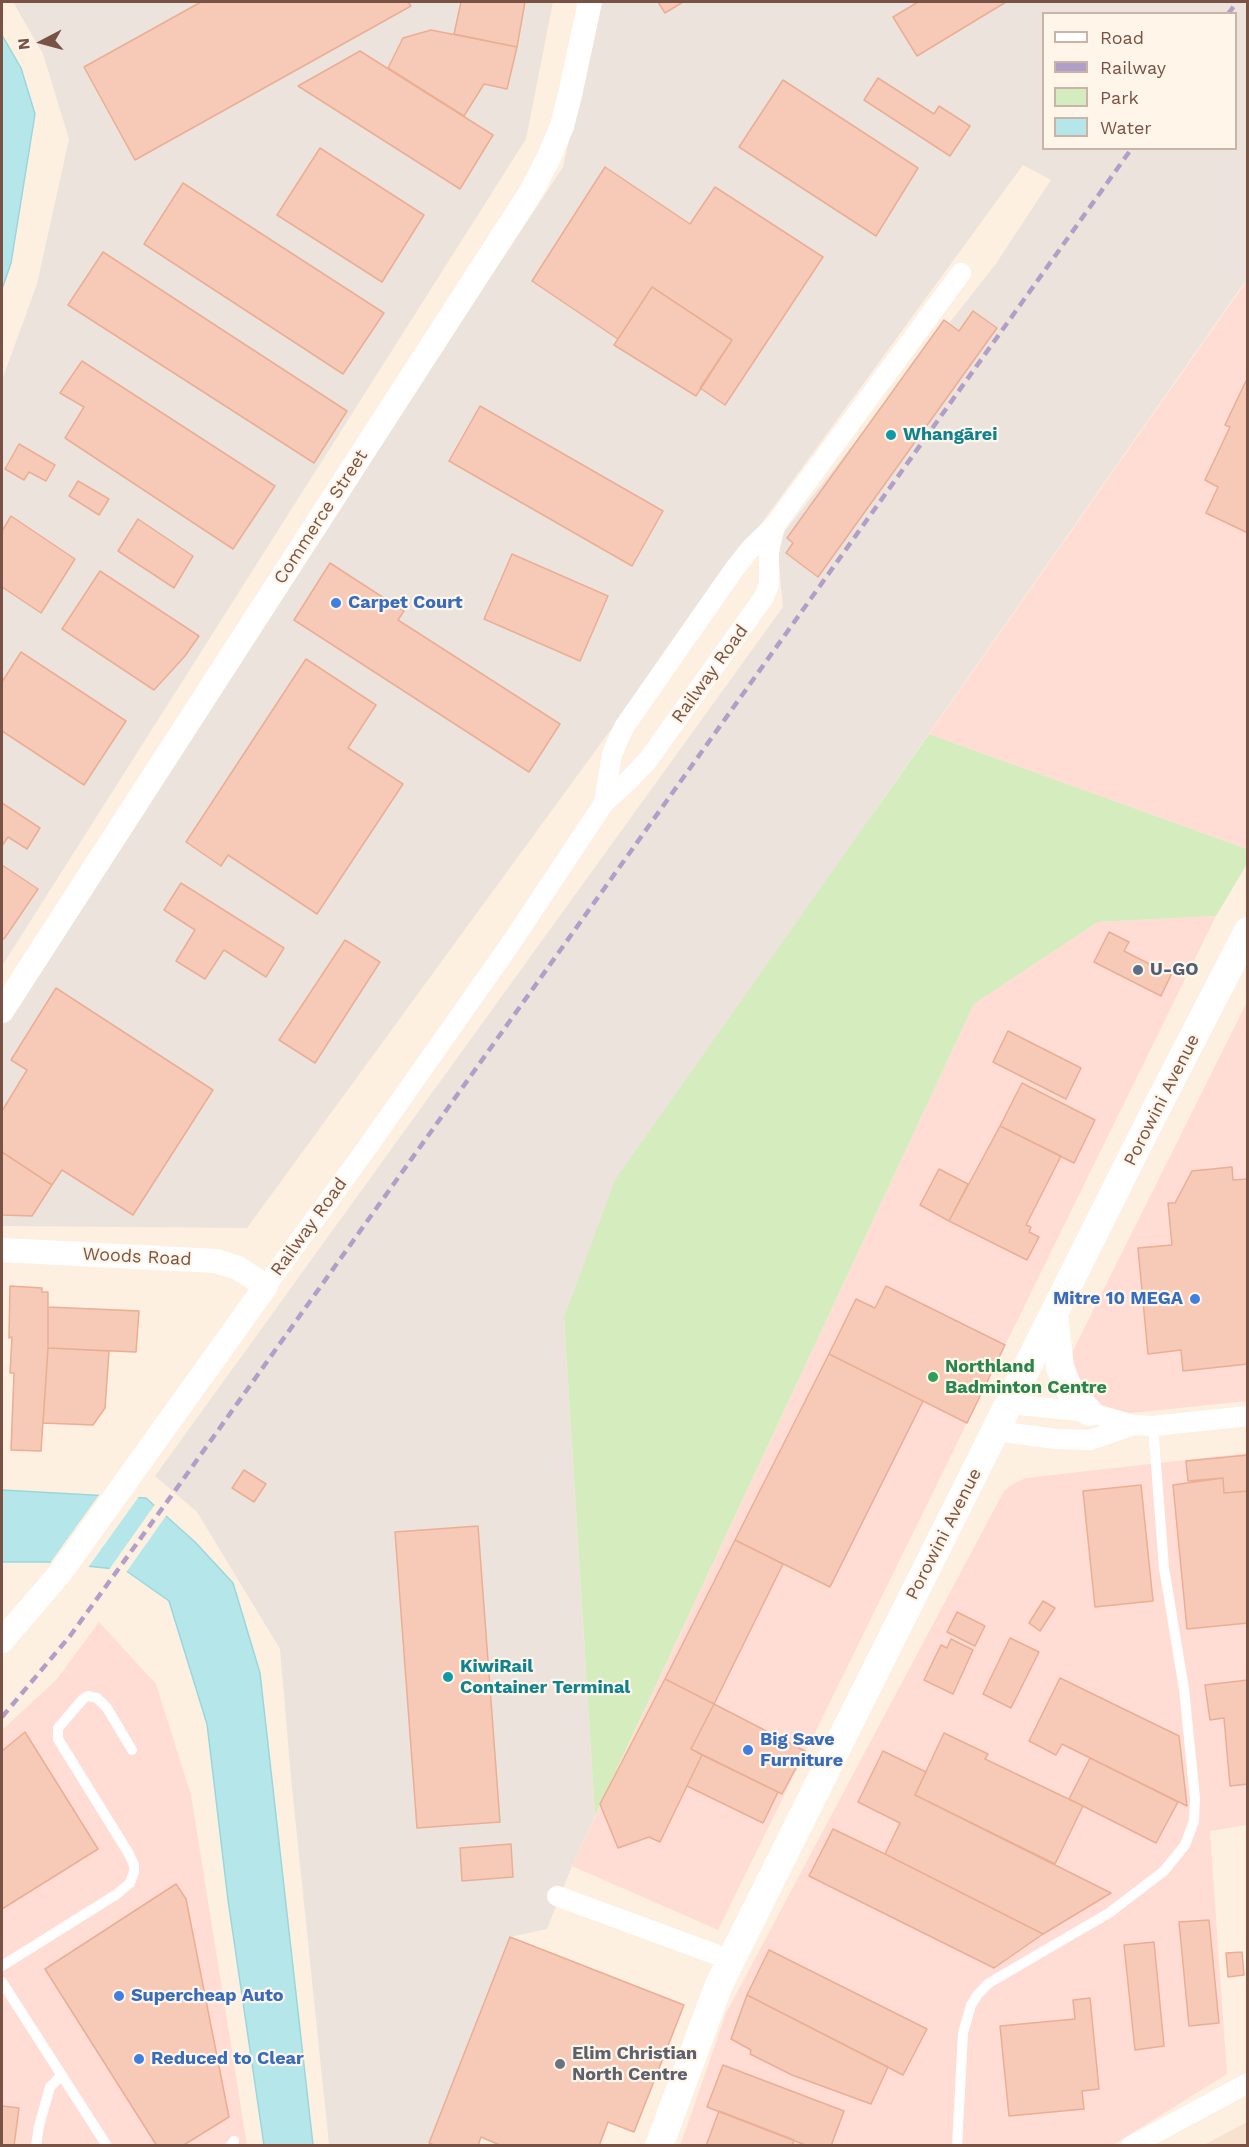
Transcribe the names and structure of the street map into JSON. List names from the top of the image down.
{
  "streets": {
    "main road": ["Porowini Avenue"],
    "street": ["Commerce Street", "Railway Road", "Woods Road"]
  },
  "crossings": [
    ["Railway Road", "Woods Road"]
  ],
  "places": [
    "Whangārei",
    "Carpet Court",
    "U-GO",
    "Mitre 10 MEGA",
    "Northland Badminton Centre",
    "KiwiRail Container Terminal",
    "Big Save Furniture",
    "Supercheap Auto",
    "Reduced to Clear",
    "Elim Christian North Centre"
  ],
  "legend": [
    "Road",
    "Railway",
    "Park",
    "Water"
  ],
  "north": "left"
}
